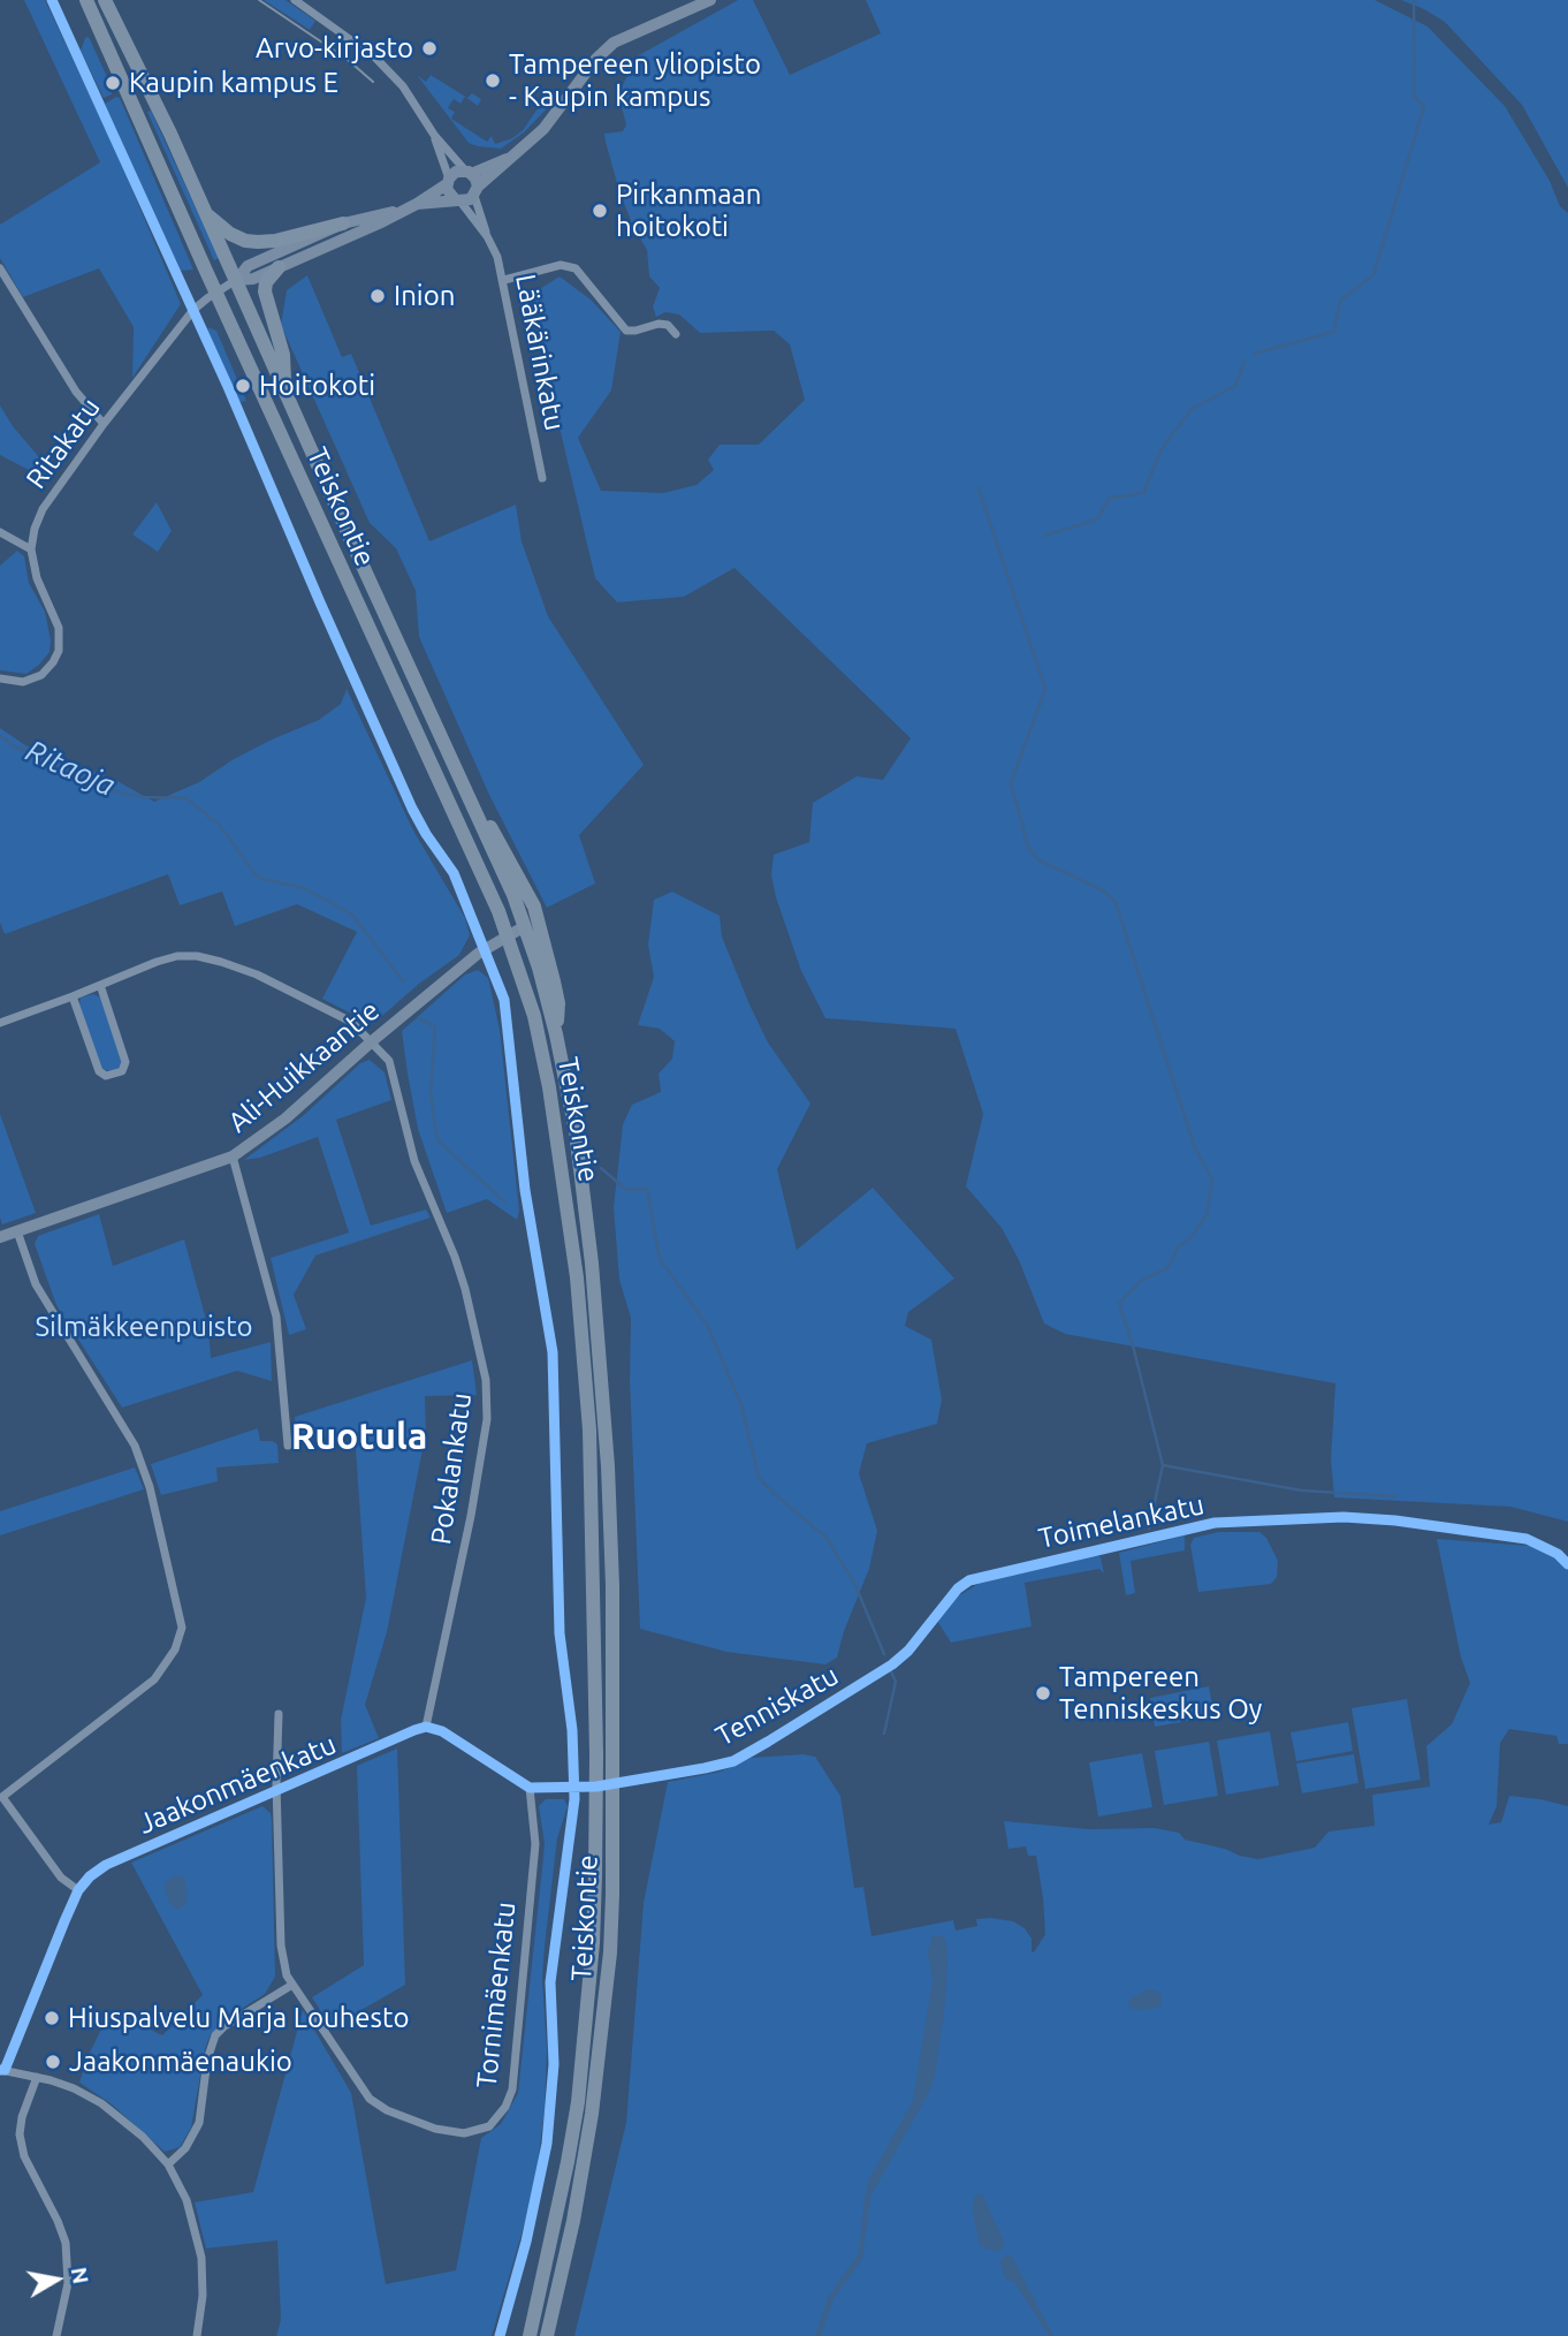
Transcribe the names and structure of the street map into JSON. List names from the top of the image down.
{
  "streets": {
    "highway": ["Teiskontie"],
    "street": [
      "Lääkärinkatu",
      "Ritakatu",
      "Ali-Huikkaantie",
      "Pokalankatu",
      "Toimelankatu",
      "Tenniskatu",
      "Jaakonmäenkatu",
      "Tornimäenkatu"
    ]
  },
  "crossings": [
    ["Ritakatu", "Teiskontie"],
    ["Teiskontie", "Ali-Huikkaantie"],
    ["Teiskontie", "Tenniskatu"],
    ["Ali-Huikkaantie", "Pokalankatu"],
    ["Pokalankatu", "Jaakonmäenkatu"],
    ["Toimelankatu", "Tenniskatu"],
    ["Jaakonmäenkatu", "Tornimäenkatu"]
  ],
  "districts": ["Ruotula"],
  "water": ["Ritaoja"],
  "parks": ["Silmäkkeenpuisto"],
  "places": [
    "Arvo-kirjasto",
    "Tampereen yliopisto - Kaupin kampus",
    "Kaupin kampus E",
    "Pirkanmaan hoitokoti",
    "Inion",
    "Hoitokoti",
    "Tampereen Tenniskeskus Oy",
    "Hiuspalvelu Marja Louhesto",
    "Jaakonmäenaukio"
  ],
  "north": "right"
}
